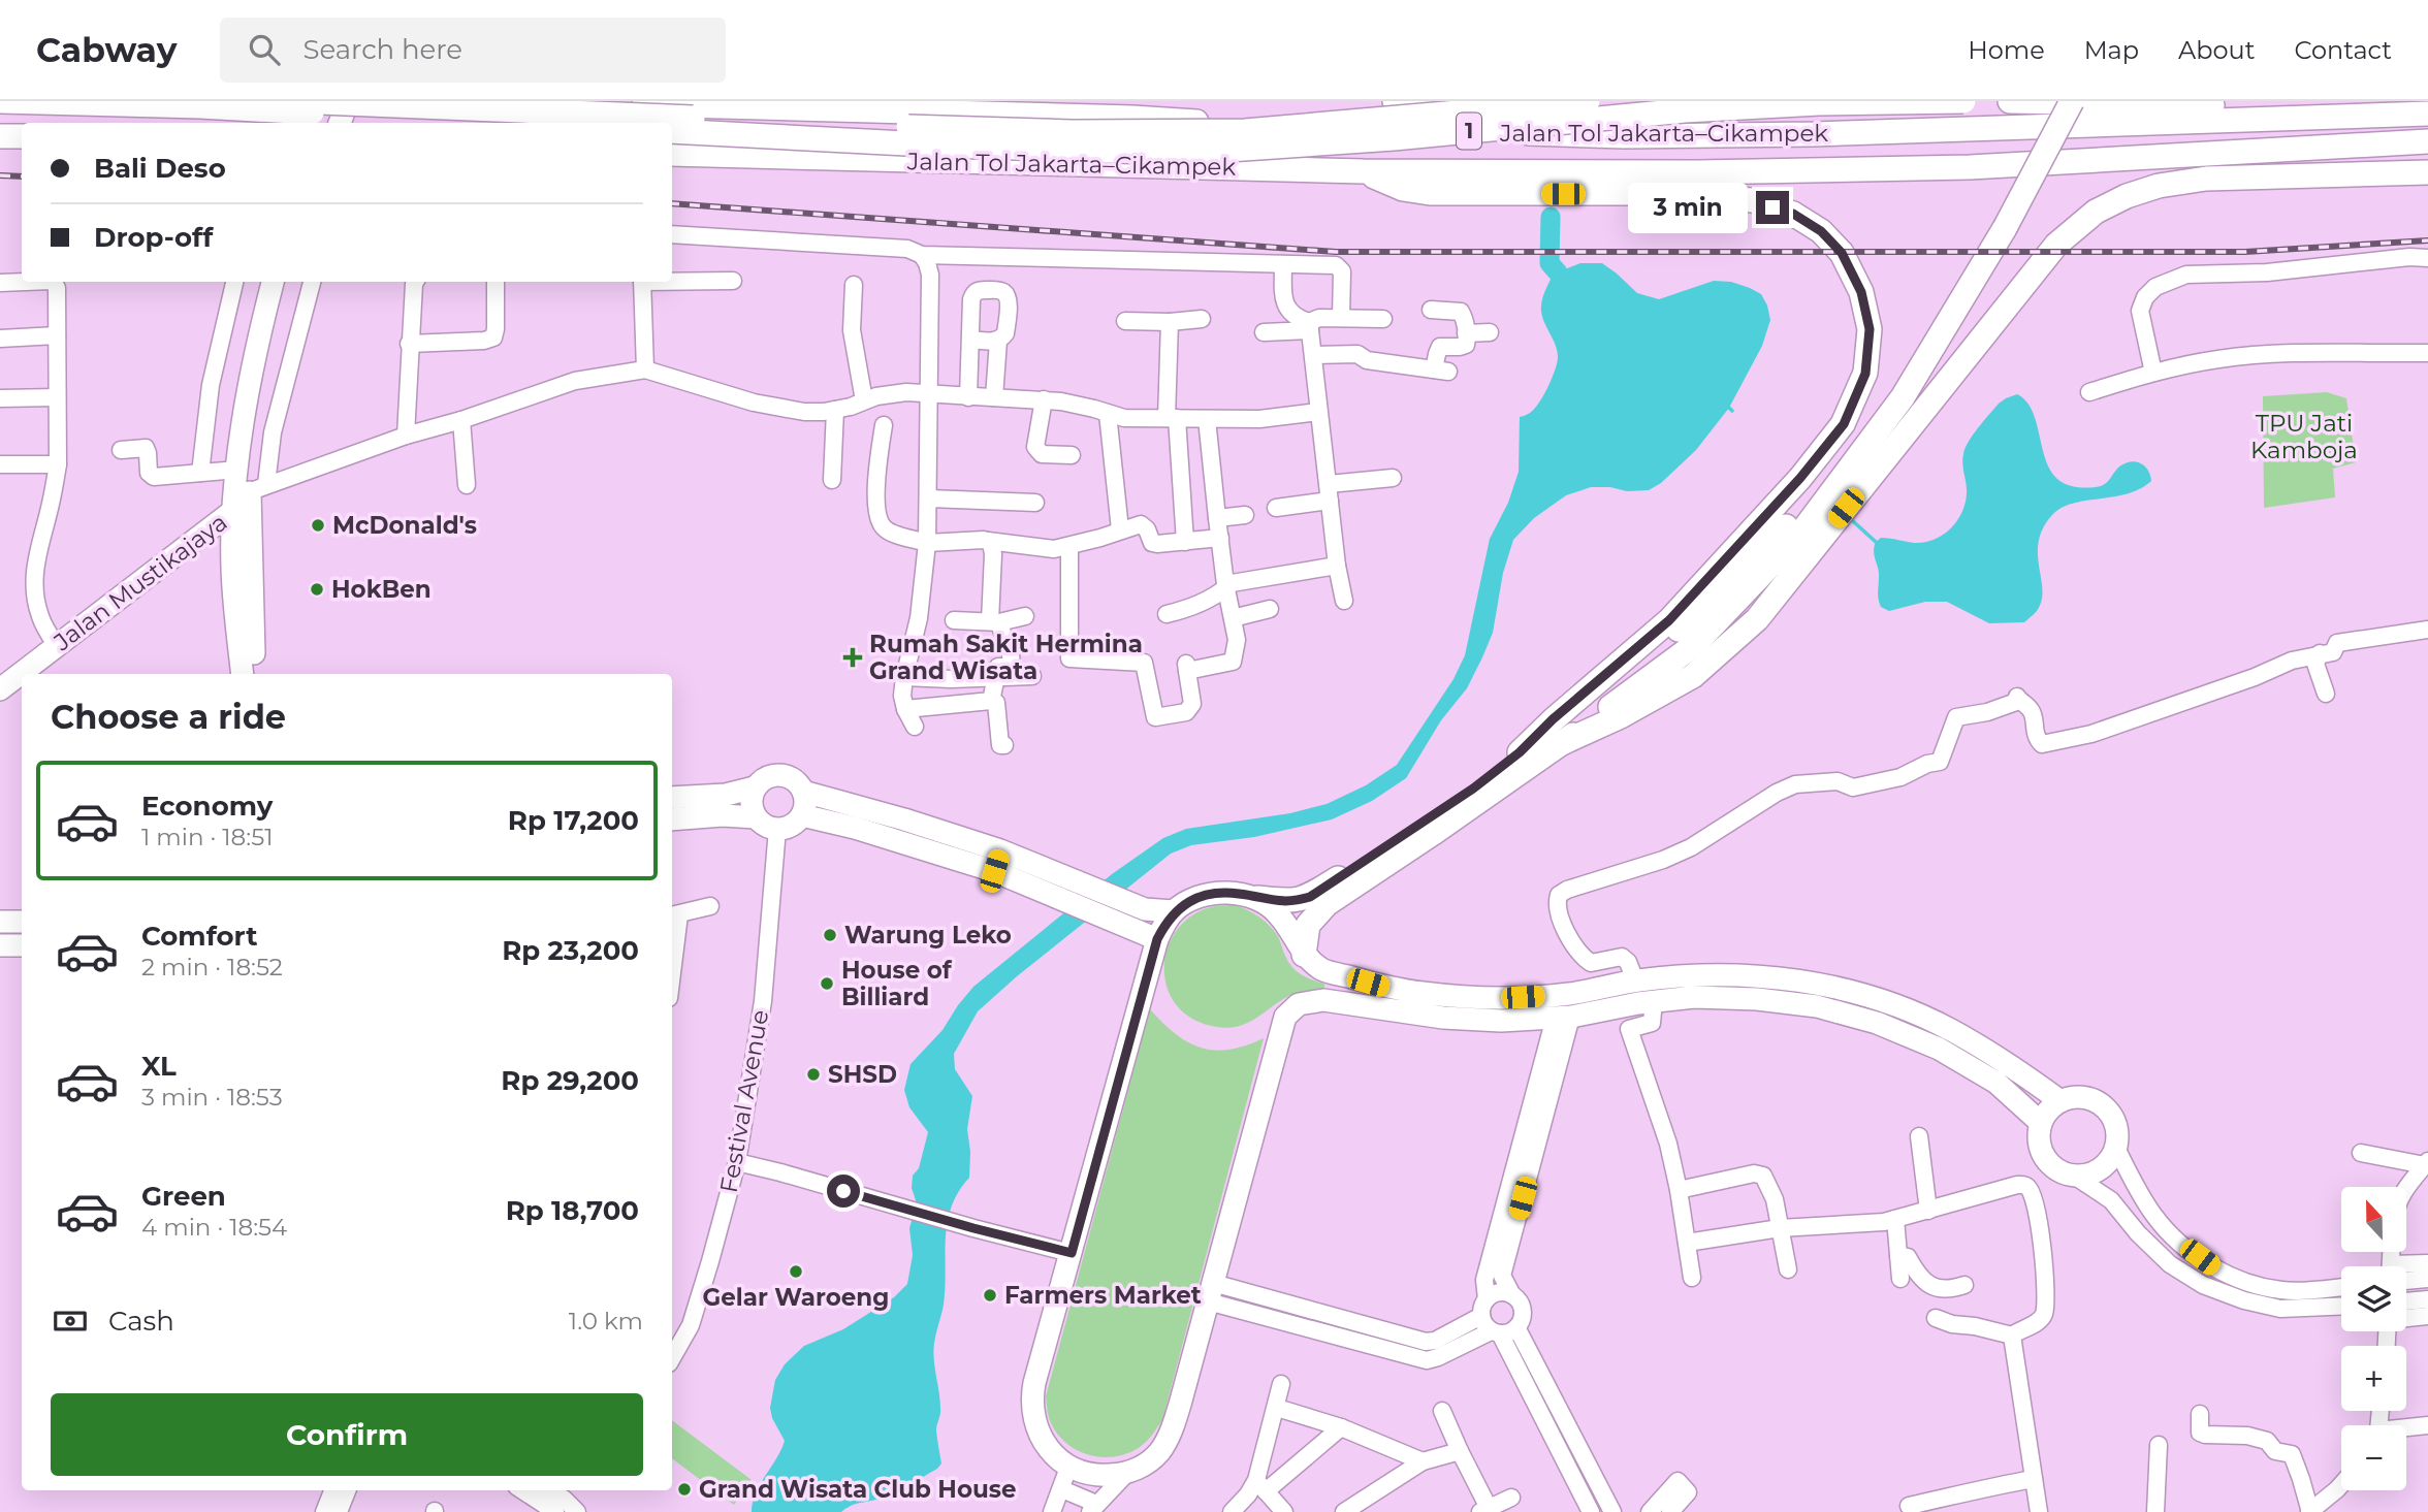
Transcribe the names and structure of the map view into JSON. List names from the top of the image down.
{
  "streets": {
    "highway": ["1", "Jalan Tol Jakarta–Cikampek"],
    "main road": ["Jalan Mustikajaya"],
    "street": ["Festival Avenue"]
  },
  "parks": ["TPU Jati Kamboja"],
  "places": {
    "other": [
      "McDonald's",
      "HokBen",
      "Warung Leko",
      "House of Billiard",
      "SHSD",
      "Gelar Waroeng",
      "Farmers Market",
      "Grand Wisata Club House"
    ],
    "health": ["Rumah Sakit Hermina Grand Wisata"]
  },
  "north": "top",
  "page": {
    "header": "Cabway",
    "search": "Search here",
    "nav": [
      "Home",
      "Map",
      "About",
      "Contact"
    ],
    "banner": ["Bali Deso", "Drop-off"],
    "bubble": "3 min",
    "heading": "Choose a ride",
    "list": [
      {
        "name": "Economy",
        "note": "1 min · 18:51",
        "value": "Rp 17,200"
      },
      {
        "name": "Comfort",
        "note": "2 min · 18:52",
        "value": "Rp 23,200"
      },
      {
        "name": "XL",
        "note": "3 min · 18:53",
        "value": "Rp 29,200"
      },
      {
        "name": "Green",
        "note": "4 min · 18:54",
        "value": "Rp 18,700"
      }
    ],
    "map_buttons": ["+", "−"],
    "pay": ["Cash", "1.0 km"],
    "buttons": "Confirm"
  }
}
